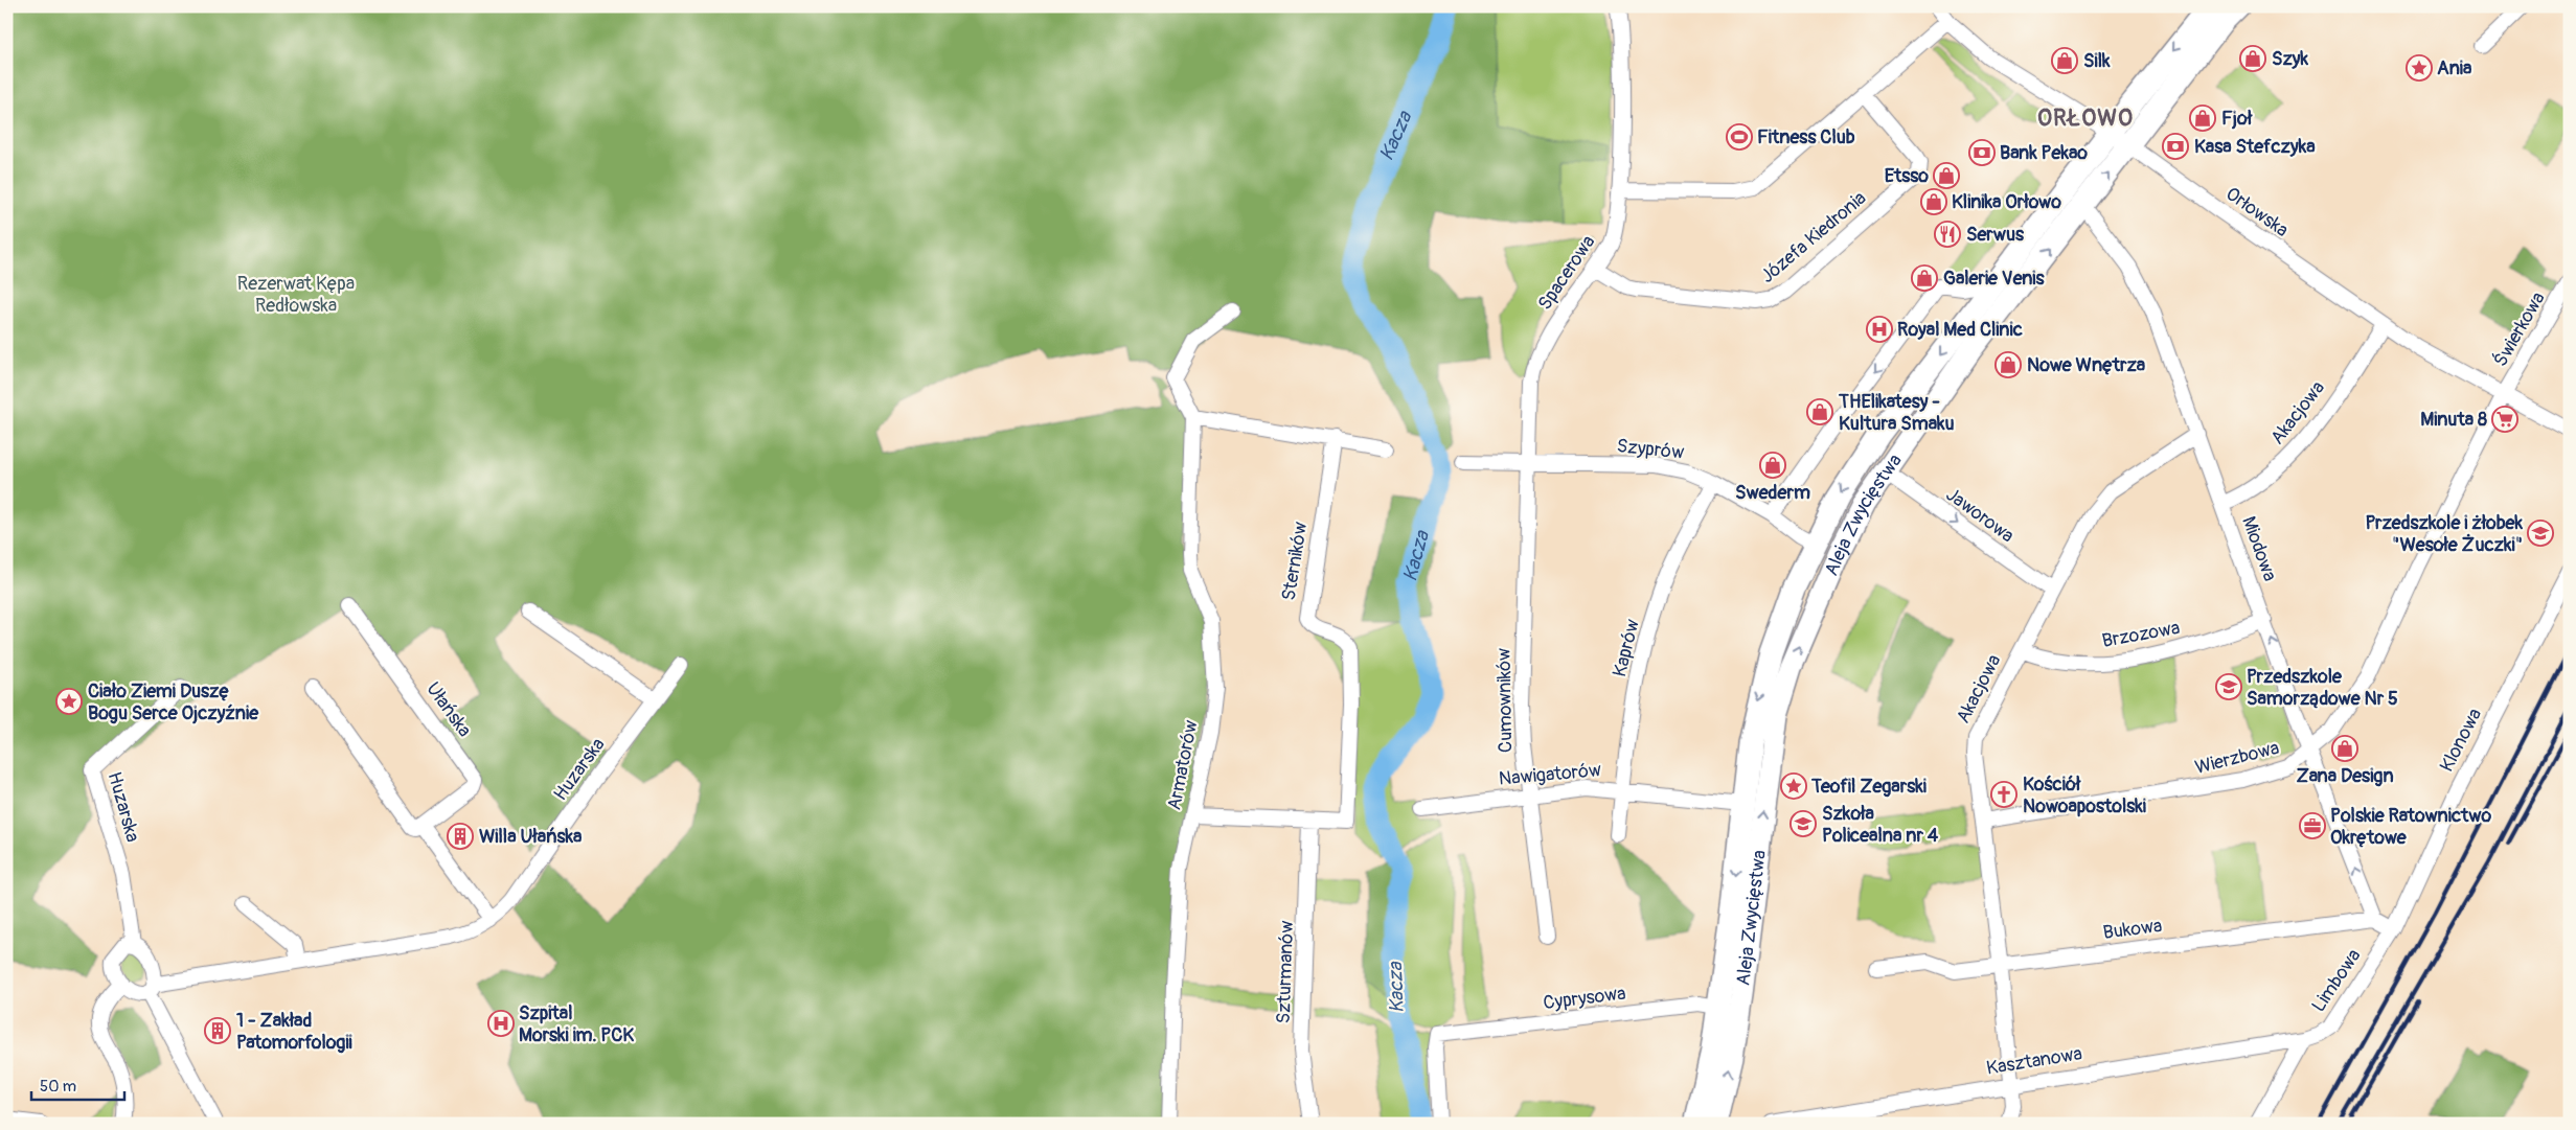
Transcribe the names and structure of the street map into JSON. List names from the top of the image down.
{
  "streets": {
    "main road": ["Aleja Zwycięstwa"],
    "street": [
      "Orłowska",
      "Józefa Kiedronia",
      "Spacerowa",
      "Świerkowa",
      "Akacjowa",
      "Szyprów",
      "Jaworowa",
      "Miodowa",
      "Sterników",
      "Brzozowa",
      "Kaprów",
      "Cumowników",
      "Ułańska",
      "Klonowa",
      "Wierzbowa",
      "Armatorów",
      "Huzarska",
      "Nawigatorów",
      "Bukowa",
      "Szturmanów",
      "Limbowa",
      "Cyprysowa",
      "Kasztanowa"
    ]
  },
  "crossings": [
    ["Orłowska", "Świerkowa"],
    ["Orłowska", "Akacjowa"],
    ["Orłowska", "Aleja Zwycięstwa"],
    ["Orłowska", "Wierzbowa"],
    ["Józefa Kiedronia", "Spacerowa"],
    ["Spacerowa", "Szyprów"],
    ["Spacerowa", "Cumowników"],
    ["Świerkowa", "Wierzbowa"],
    ["Akacjowa", "Jaworowa"],
    ["Akacjowa", "Miodowa"],
    ["Akacjowa", "Brzozowa"],
    ["Akacjowa", "Wierzbowa"],
    ["Akacjowa", "Bukowa"],
    ["Akacjowa", "Kasztanowa"],
    ["Szyprów", "Aleja Zwycięstwa"],
    ["Szyprów", "Kaprów"],
    ["Szyprów", "Cumowników"],
    ["Aleja Zwycięstwa", "Jaworowa"],
    ["Aleja Zwycięstwa", "Miodowa"],
    ["Aleja Zwycięstwa", "Nawigatorów"],
    ["Aleja Zwycięstwa", "Cyprysowa"],
    ["Miodowa", "Brzozowa"],
    ["Miodowa", "Wierzbowa"],
    ["Miodowa", "Bukowa"],
    ["Sterników", "Szturmanów"],
    ["Kaprów", "Nawigatorów"],
    ["Cumowników", "Nawigatorów"],
    ["Klonowa", "Limbowa"],
    ["Limbowa", "Kasztanowa"]
  ],
  "one_way": ["Jaworowa", "Miodowa"],
  "districts": ["ORŁOWO"],
  "water": ["Kacza"],
  "parks": ["Rezerwat Kępa Redłowska"],
  "places": {
    "shop": [
      "Szyk",
      "Silk",
      "Fjoł",
      "Etsso",
      "Klinika Orłowo",
      "Galerie Venis",
      "Nowe Wnętrza",
      "THElikatesy - Kultura Smaku",
      "Swederm",
      "Zana Design"
    ],
    "place": ["Ania", "Ciało Ziemi Duszę Bogu Serce Ojczyźnie", "Teofil Zegarski"],
    "sports": ["Fitness Club"],
    "bank": ["Kasa Stefczyka", "Bank Pekao"],
    "restaurant": ["Serwus"],
    "hospital": ["Royal Med Clinic", "Szpital Morski im. PCK"],
    "supermarket": ["Minuta 8"],
    "school or university": ["Przedszkole i żłobek \"Wesołe Żuczki\"", "Przedszkole Samorządowe Nr 5", "Szkoła Policealna nr 4"],
    "church": ["Kościół Nowoapostolski"],
    "office": ["Polskie Ratownictwo Okrętowe"],
    "building": ["Willa Ułańska", "1 - Zakład Patomorfologii"]
  },
  "scale_bar": "50 m"
}
